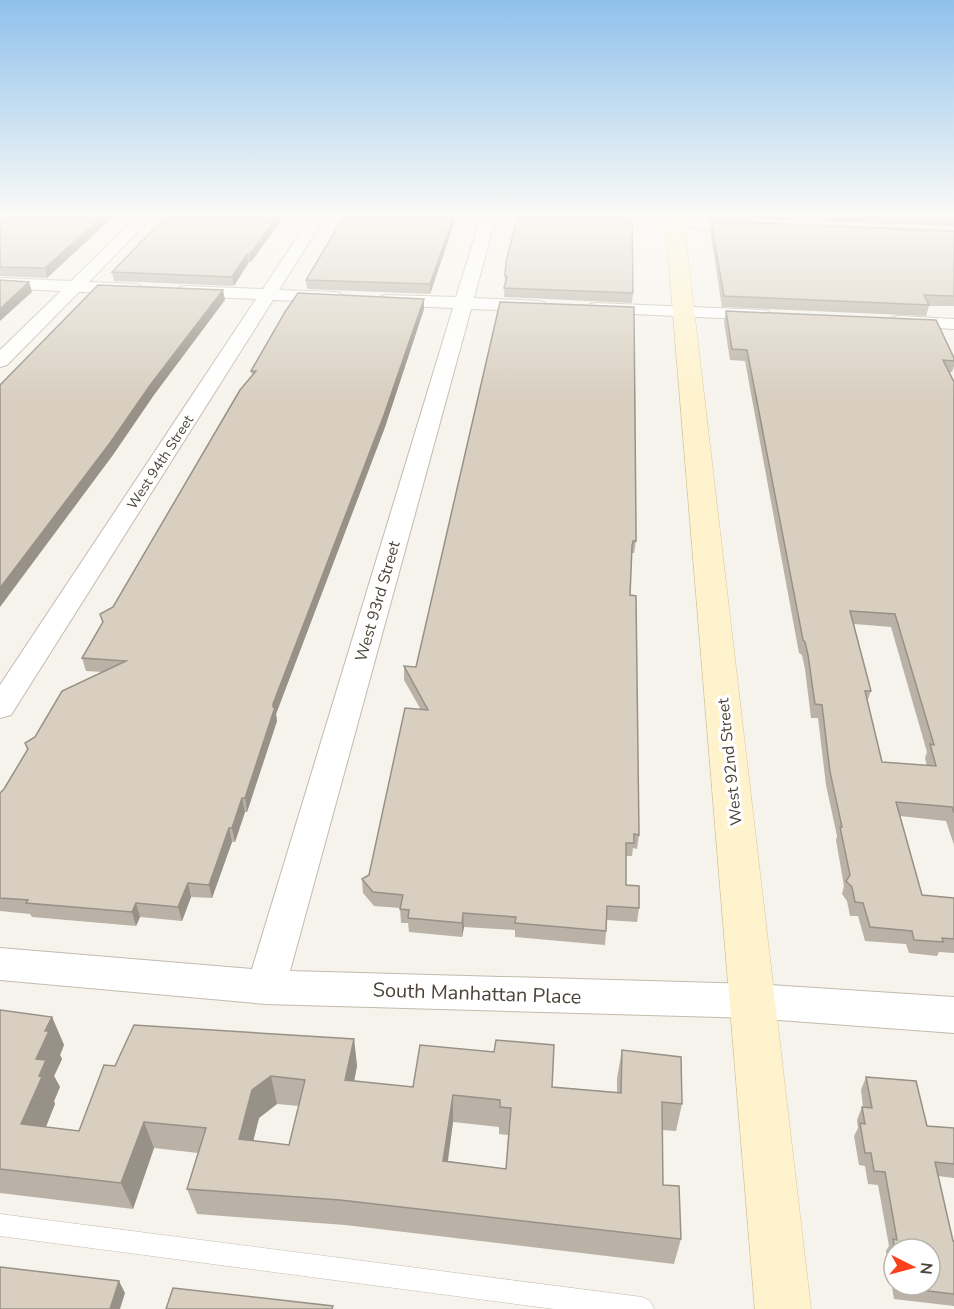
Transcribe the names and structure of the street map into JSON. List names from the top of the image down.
{
  "streets": {
    "street": [
      "West 94th Street",
      "West 93rd Street",
      "West 92nd Street",
      "South Manhattan Place"
    ]
  },
  "crossings": [
    ["West 93rd Street", "South Manhattan Place"],
    ["West 92nd Street", "South Manhattan Place"]
  ],
  "north": "right"
}
